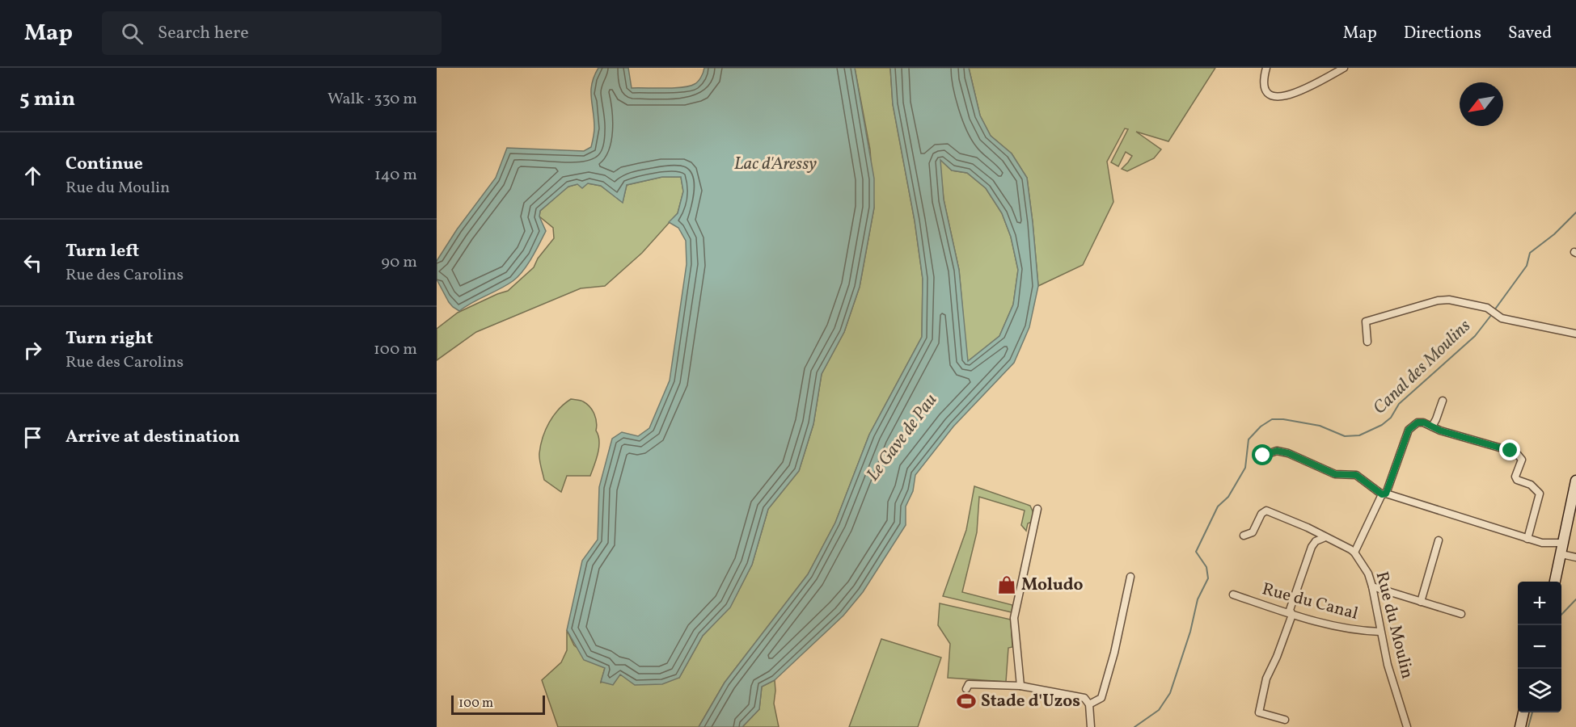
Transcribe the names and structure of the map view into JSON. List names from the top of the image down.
{
  "streets": {
    "street": ["Rue du Canal", "Rue du Moulin"]
  },
  "crossings": [
    ["Rue du Canal", "Rue du Moulin"]
  ],
  "water": ["Lac d'Aressy", "Canal des Moulins", "Le Gave de Pau"],
  "places": {
    "shop": ["Moludo"],
    "sports": ["Stade d'Uzos"]
  },
  "scale_bar": "100 m",
  "north": "bottom left",
  "page": {
    "header": "Map",
    "search": "Search here",
    "nav": ["Map", "Directions", "Saved"],
    "heading": ["5 min", "Walk · 330 m"],
    "list": [
      ["Continue", "Rue du Moulin", "140 m"],
      ["Turn left", "Rue des Carolins", "90 m"],
      ["Turn right", "Rue des Carolins", "100 m"],
      "Arrive at destination"
    ],
    "map_buttons": ["+", "−"],
    "scale": "100 m"
  }
}
